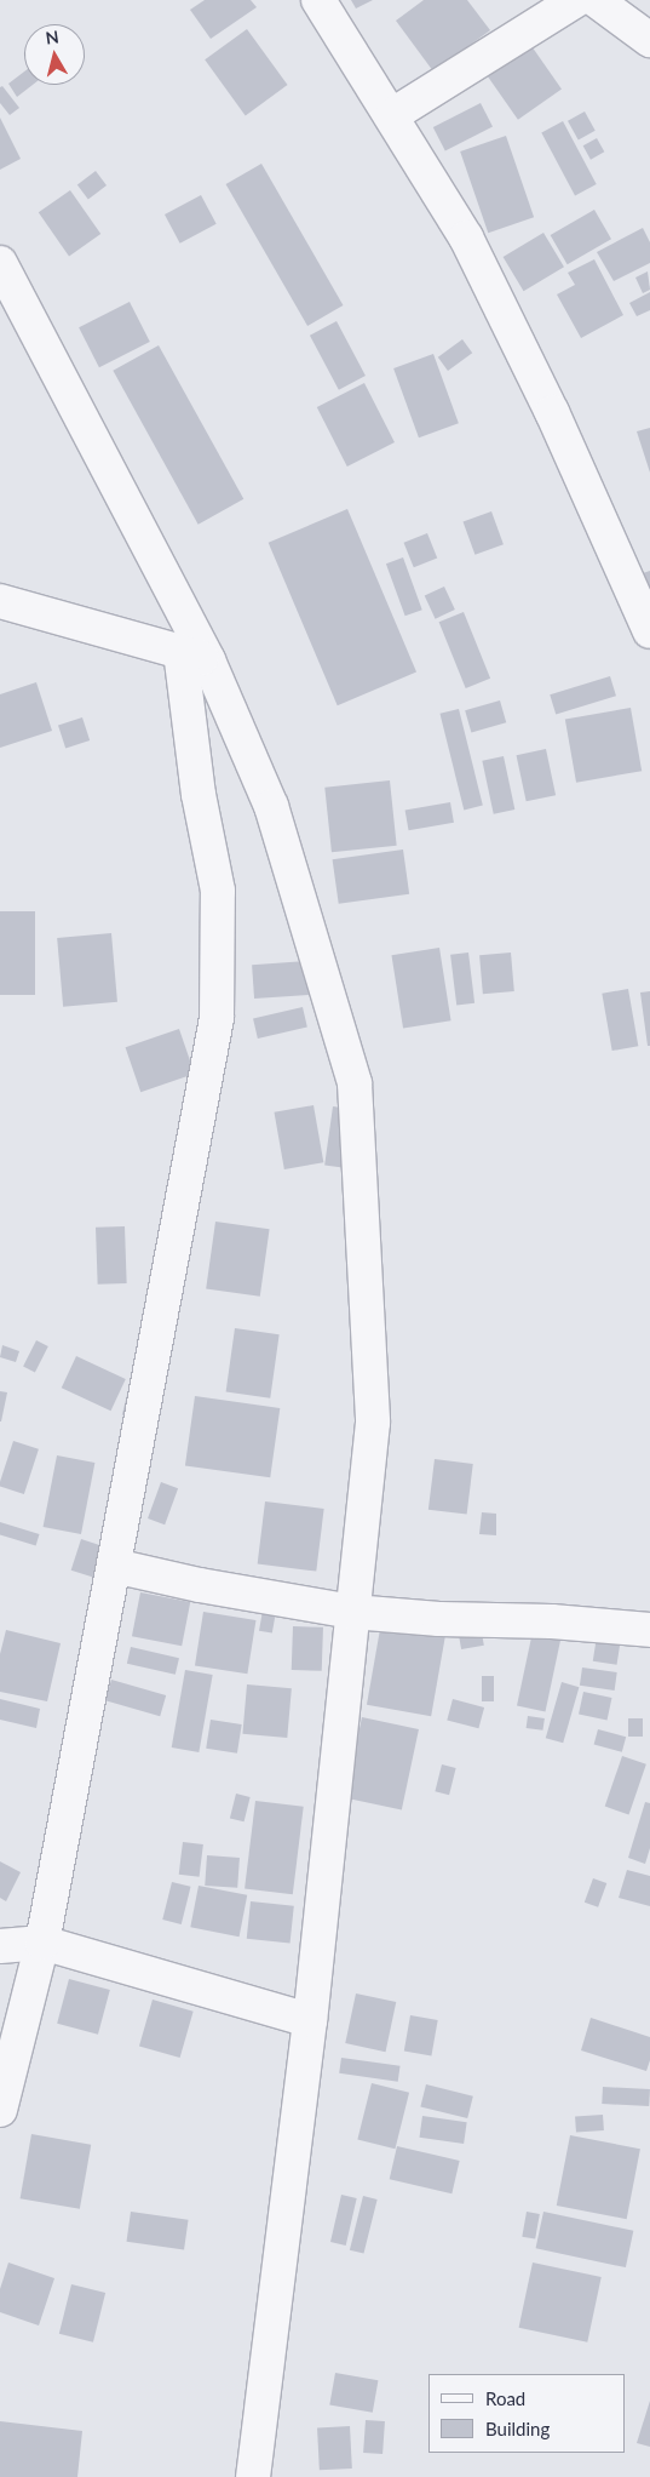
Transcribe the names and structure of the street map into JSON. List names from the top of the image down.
{
  "legend": ["Road", "Building"],
  "north": "top"
}
